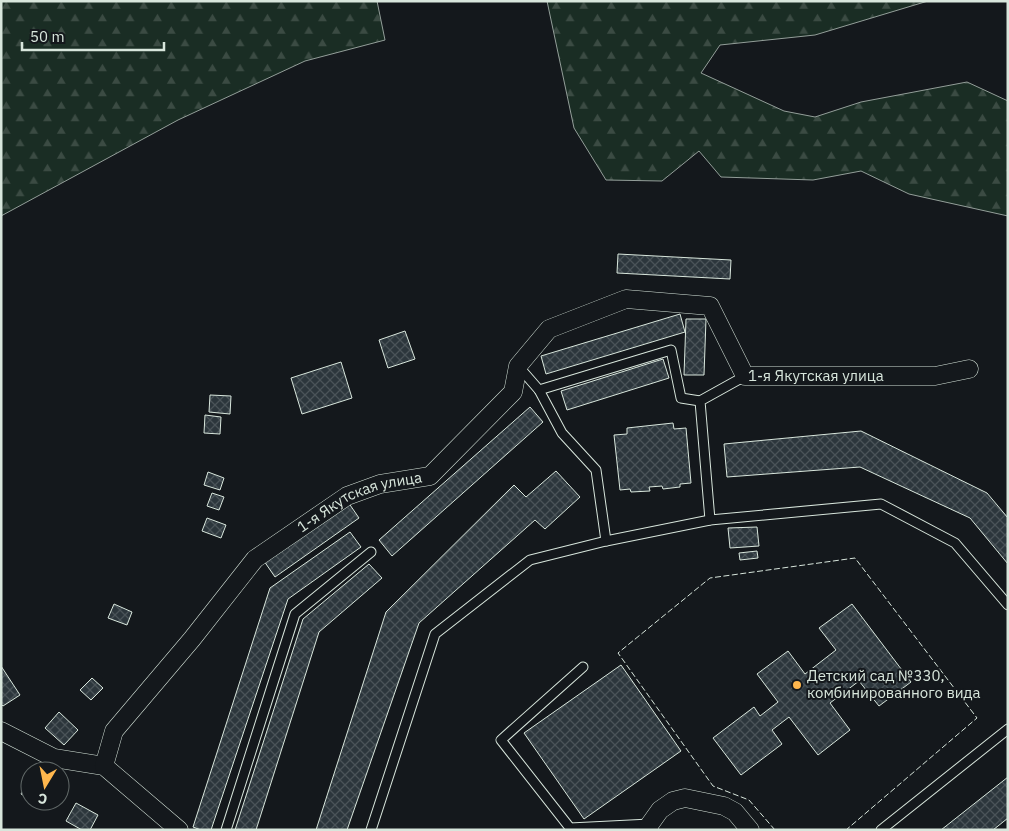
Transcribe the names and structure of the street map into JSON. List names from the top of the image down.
{
  "streets": {
    "street": ["1-я Якутская улица"]
  },
  "places": ["Детский сад №330, комбинированного вида"],
  "scale_bar": "50 m",
  "north": "bottom"
}
